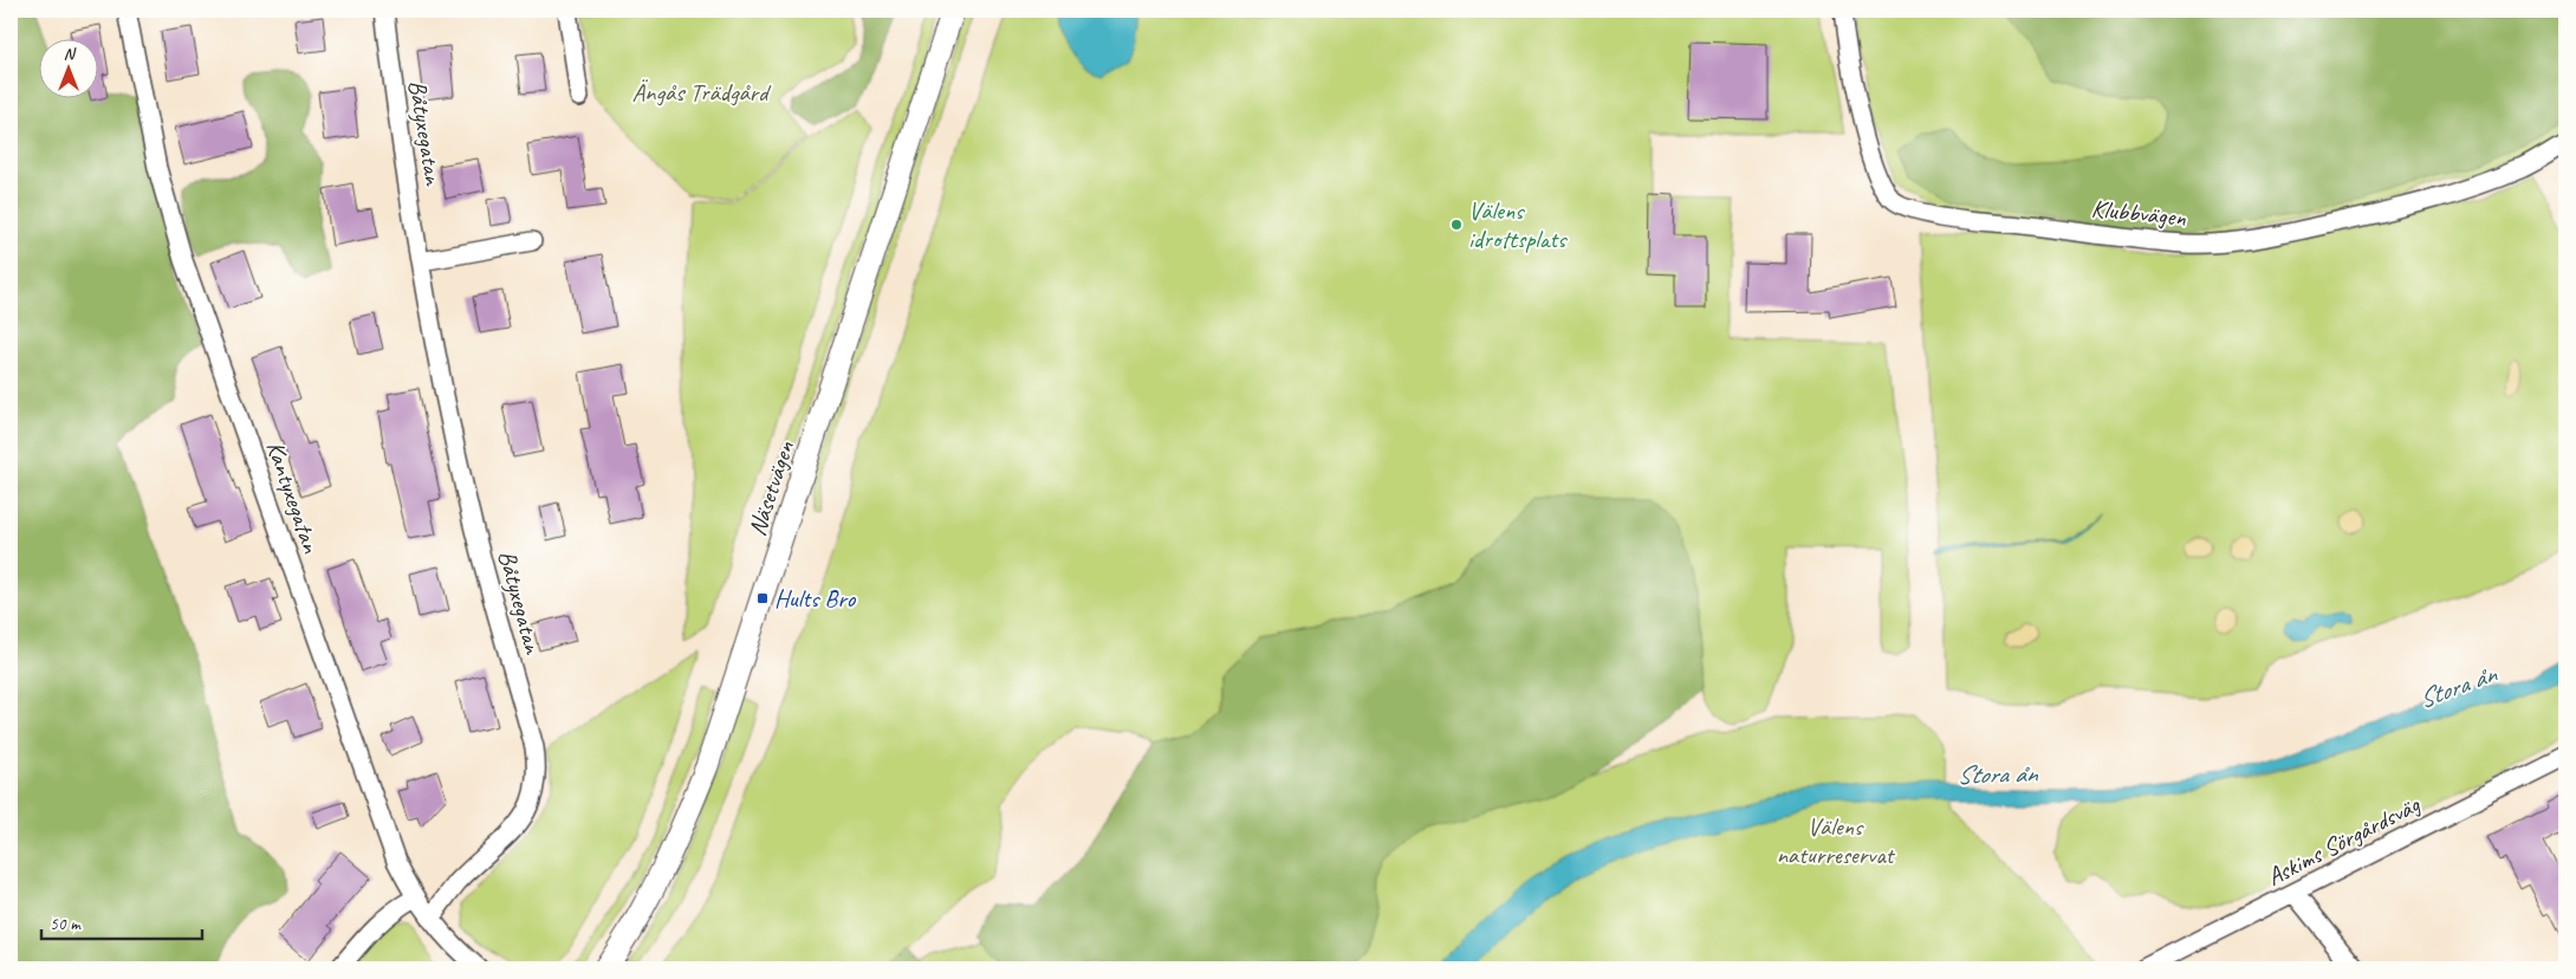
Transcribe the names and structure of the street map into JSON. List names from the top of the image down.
{
  "streets": {
    "street": [
      "Båtyxegatan",
      "Klubbvägen",
      "Näsetvägen",
      "Kantyxegatan",
      "Askims Sörgårdsväg"
    ]
  },
  "crossings": [
    ["Båtyxegatan", "Kantyxegatan"]
  ],
  "water": ["Stora ån"],
  "parks": ["Ängås Trädgård", "Välens naturreservat"],
  "places": {
    "other": ["Välens idrottsplats"],
    "transit": ["Hults Bro"]
  },
  "scale_bar": "50 m",
  "north": "top"
}
